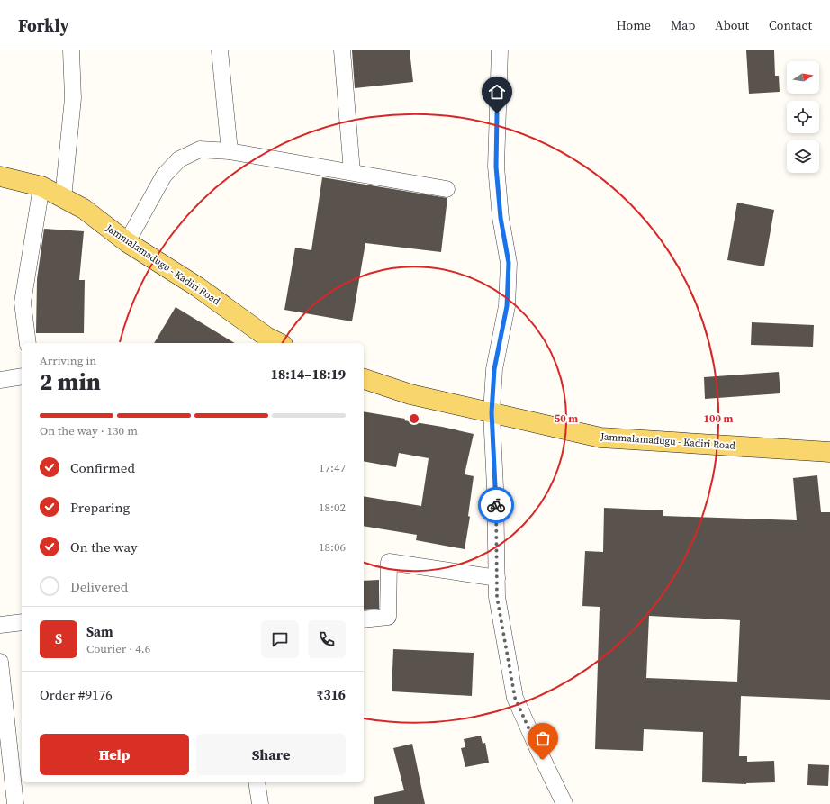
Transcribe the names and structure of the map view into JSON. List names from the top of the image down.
{
  "streets": {
    "main road": ["Jammalamadugu - Kadiri Road"]
  },
  "north": "right",
  "page": {
    "header": "Forkly",
    "nav": [
      "Home",
      "Map",
      "About",
      "Contact"
    ],
    "heading": ["2 min", "Arriving in", "18:14–18:19"],
    "panel": [
      "Sam",
      "Courier · 4.6",
      "Order #9176",
      "₹316"
    ],
    "bar": "On the way · 130 m",
    "list": [
      ["Confirmed", "17:47"],
      ["Preparing", "18:02"],
      ["On the way", "18:06"],
      "Delivered"
    ],
    "round": "S",
    "buttons": ["Help", "Share"]
  },
  "rings": ["50 m", "100 m"]
}
